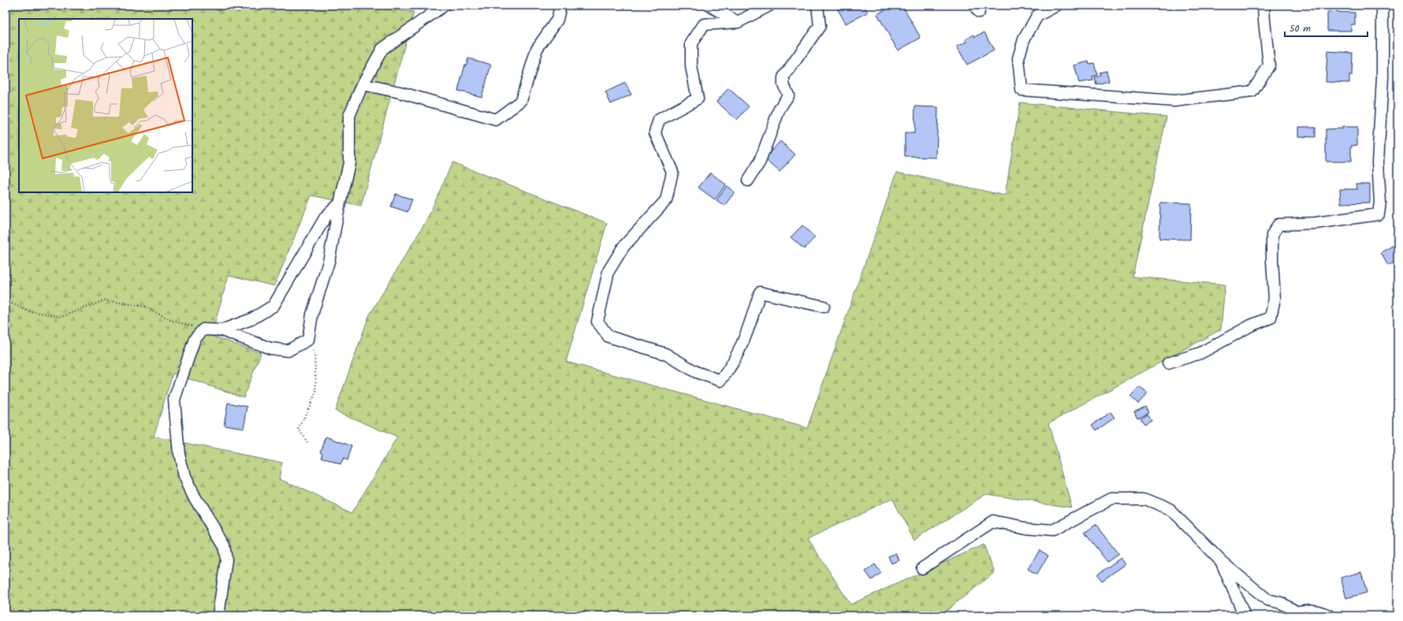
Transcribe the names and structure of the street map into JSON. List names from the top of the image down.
{
  "scale_bar": "50 m"
}
